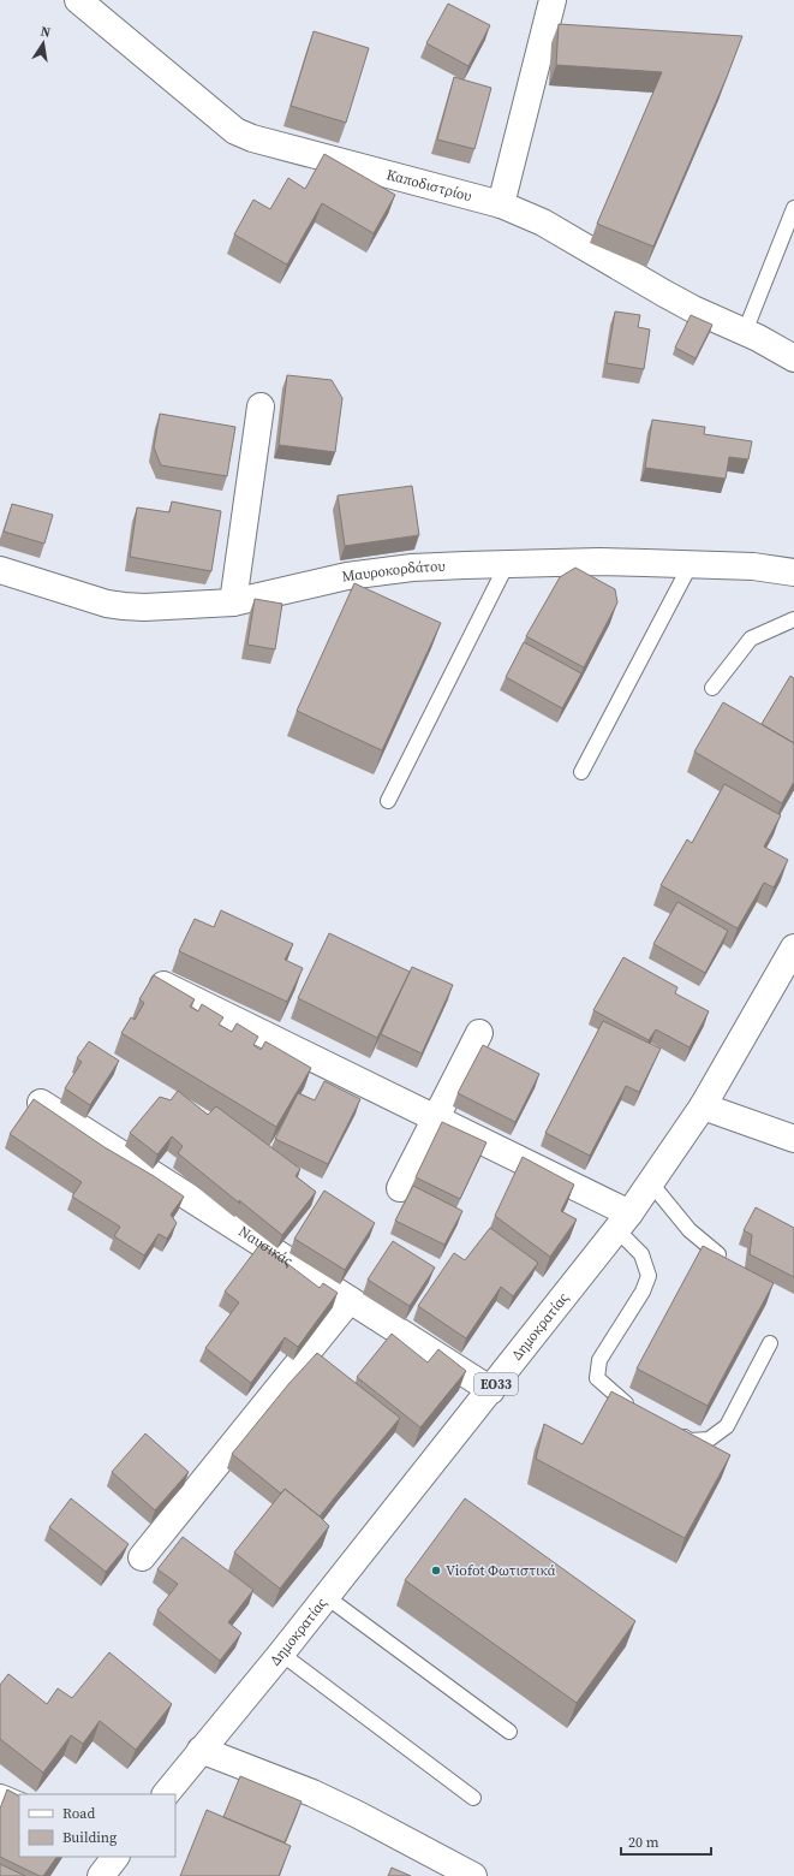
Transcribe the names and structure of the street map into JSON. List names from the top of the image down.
{
  "streets": {
    "street": [
      "Καποδιστρίου",
      "Μαυροκορδάτου",
      "Ναυσικάς",
      "Δημοκρατίας",
      "ΕΟ33"
    ]
  },
  "crossings": [
    ["Ναυσικάς", "Δημοκρατίας"]
  ],
  "places": ["Viofot Φωτιστικά"],
  "legend": ["Road", "Building"],
  "scale_bar": "20 m",
  "north": "top"
}
